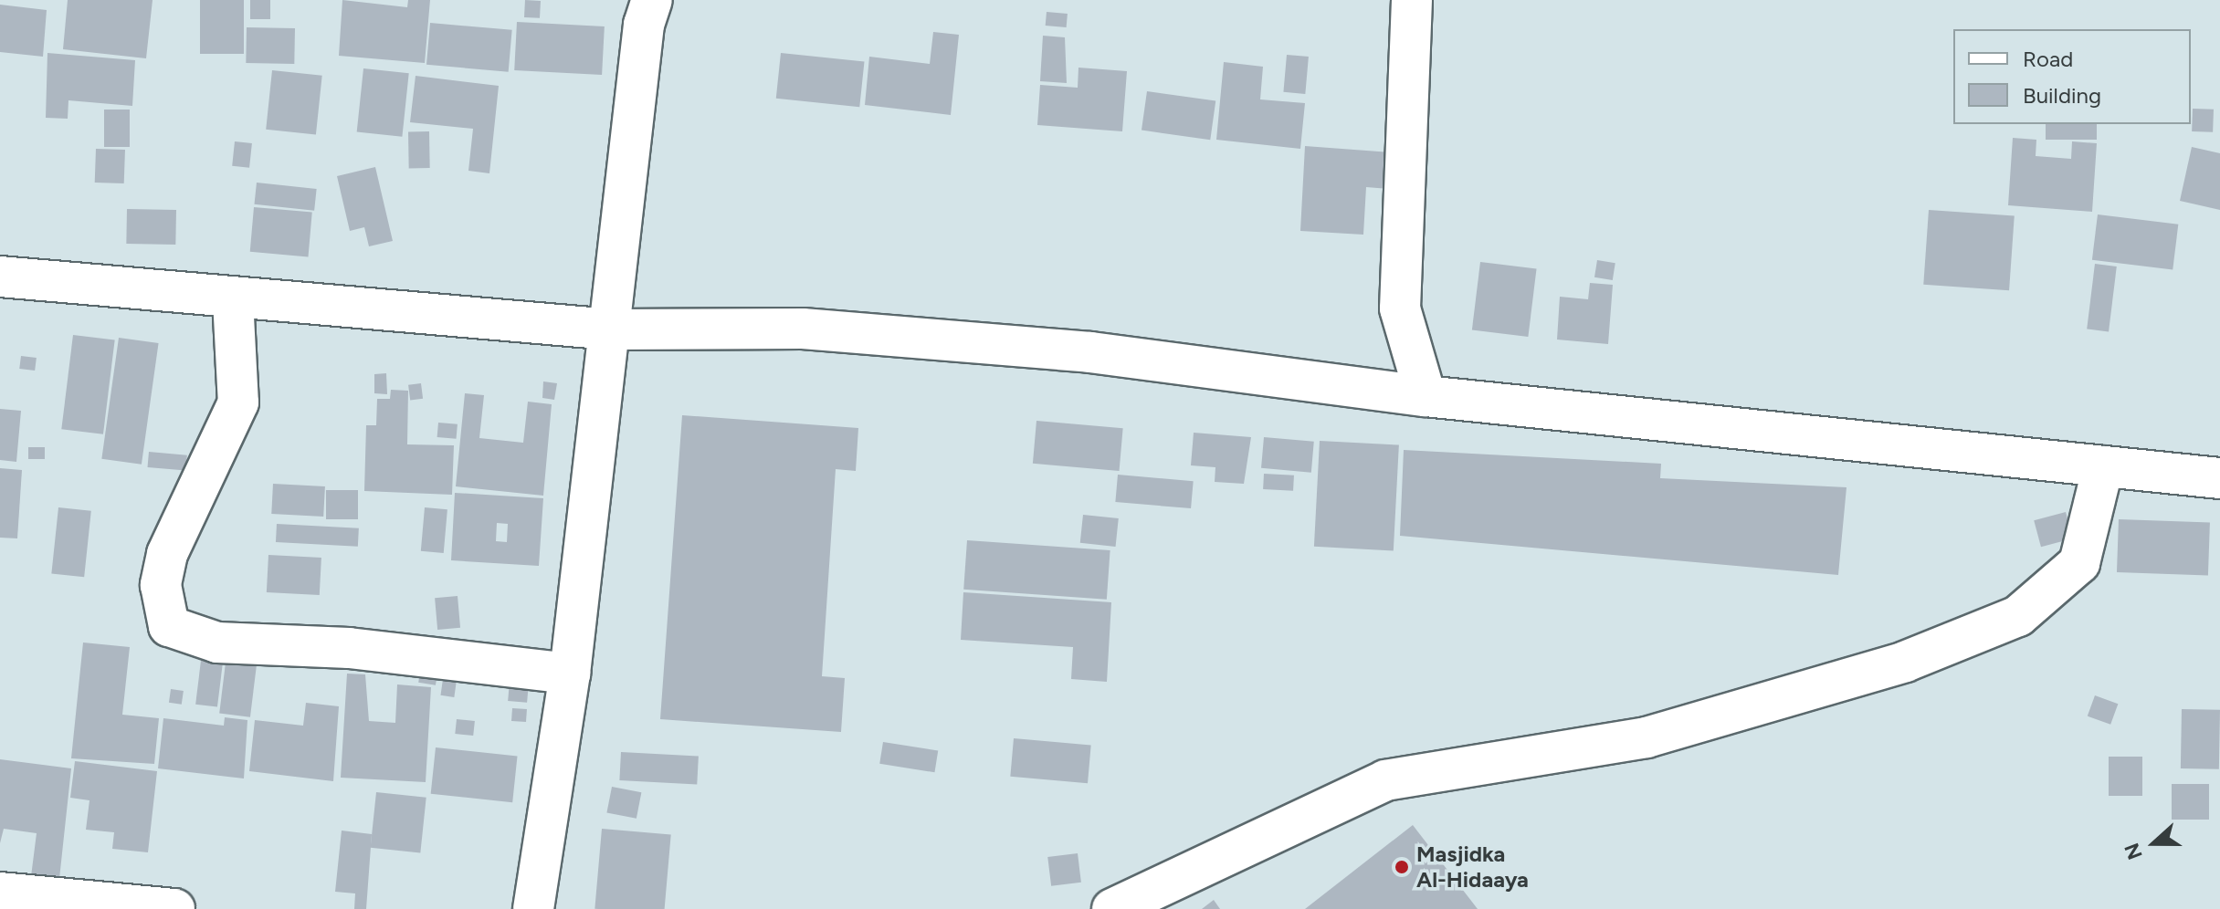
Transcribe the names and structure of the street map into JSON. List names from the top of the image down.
{
  "places": ["Masjidka Al-Hidaaya"],
  "legend": ["Road", "Building"],
  "north": "left"
}
